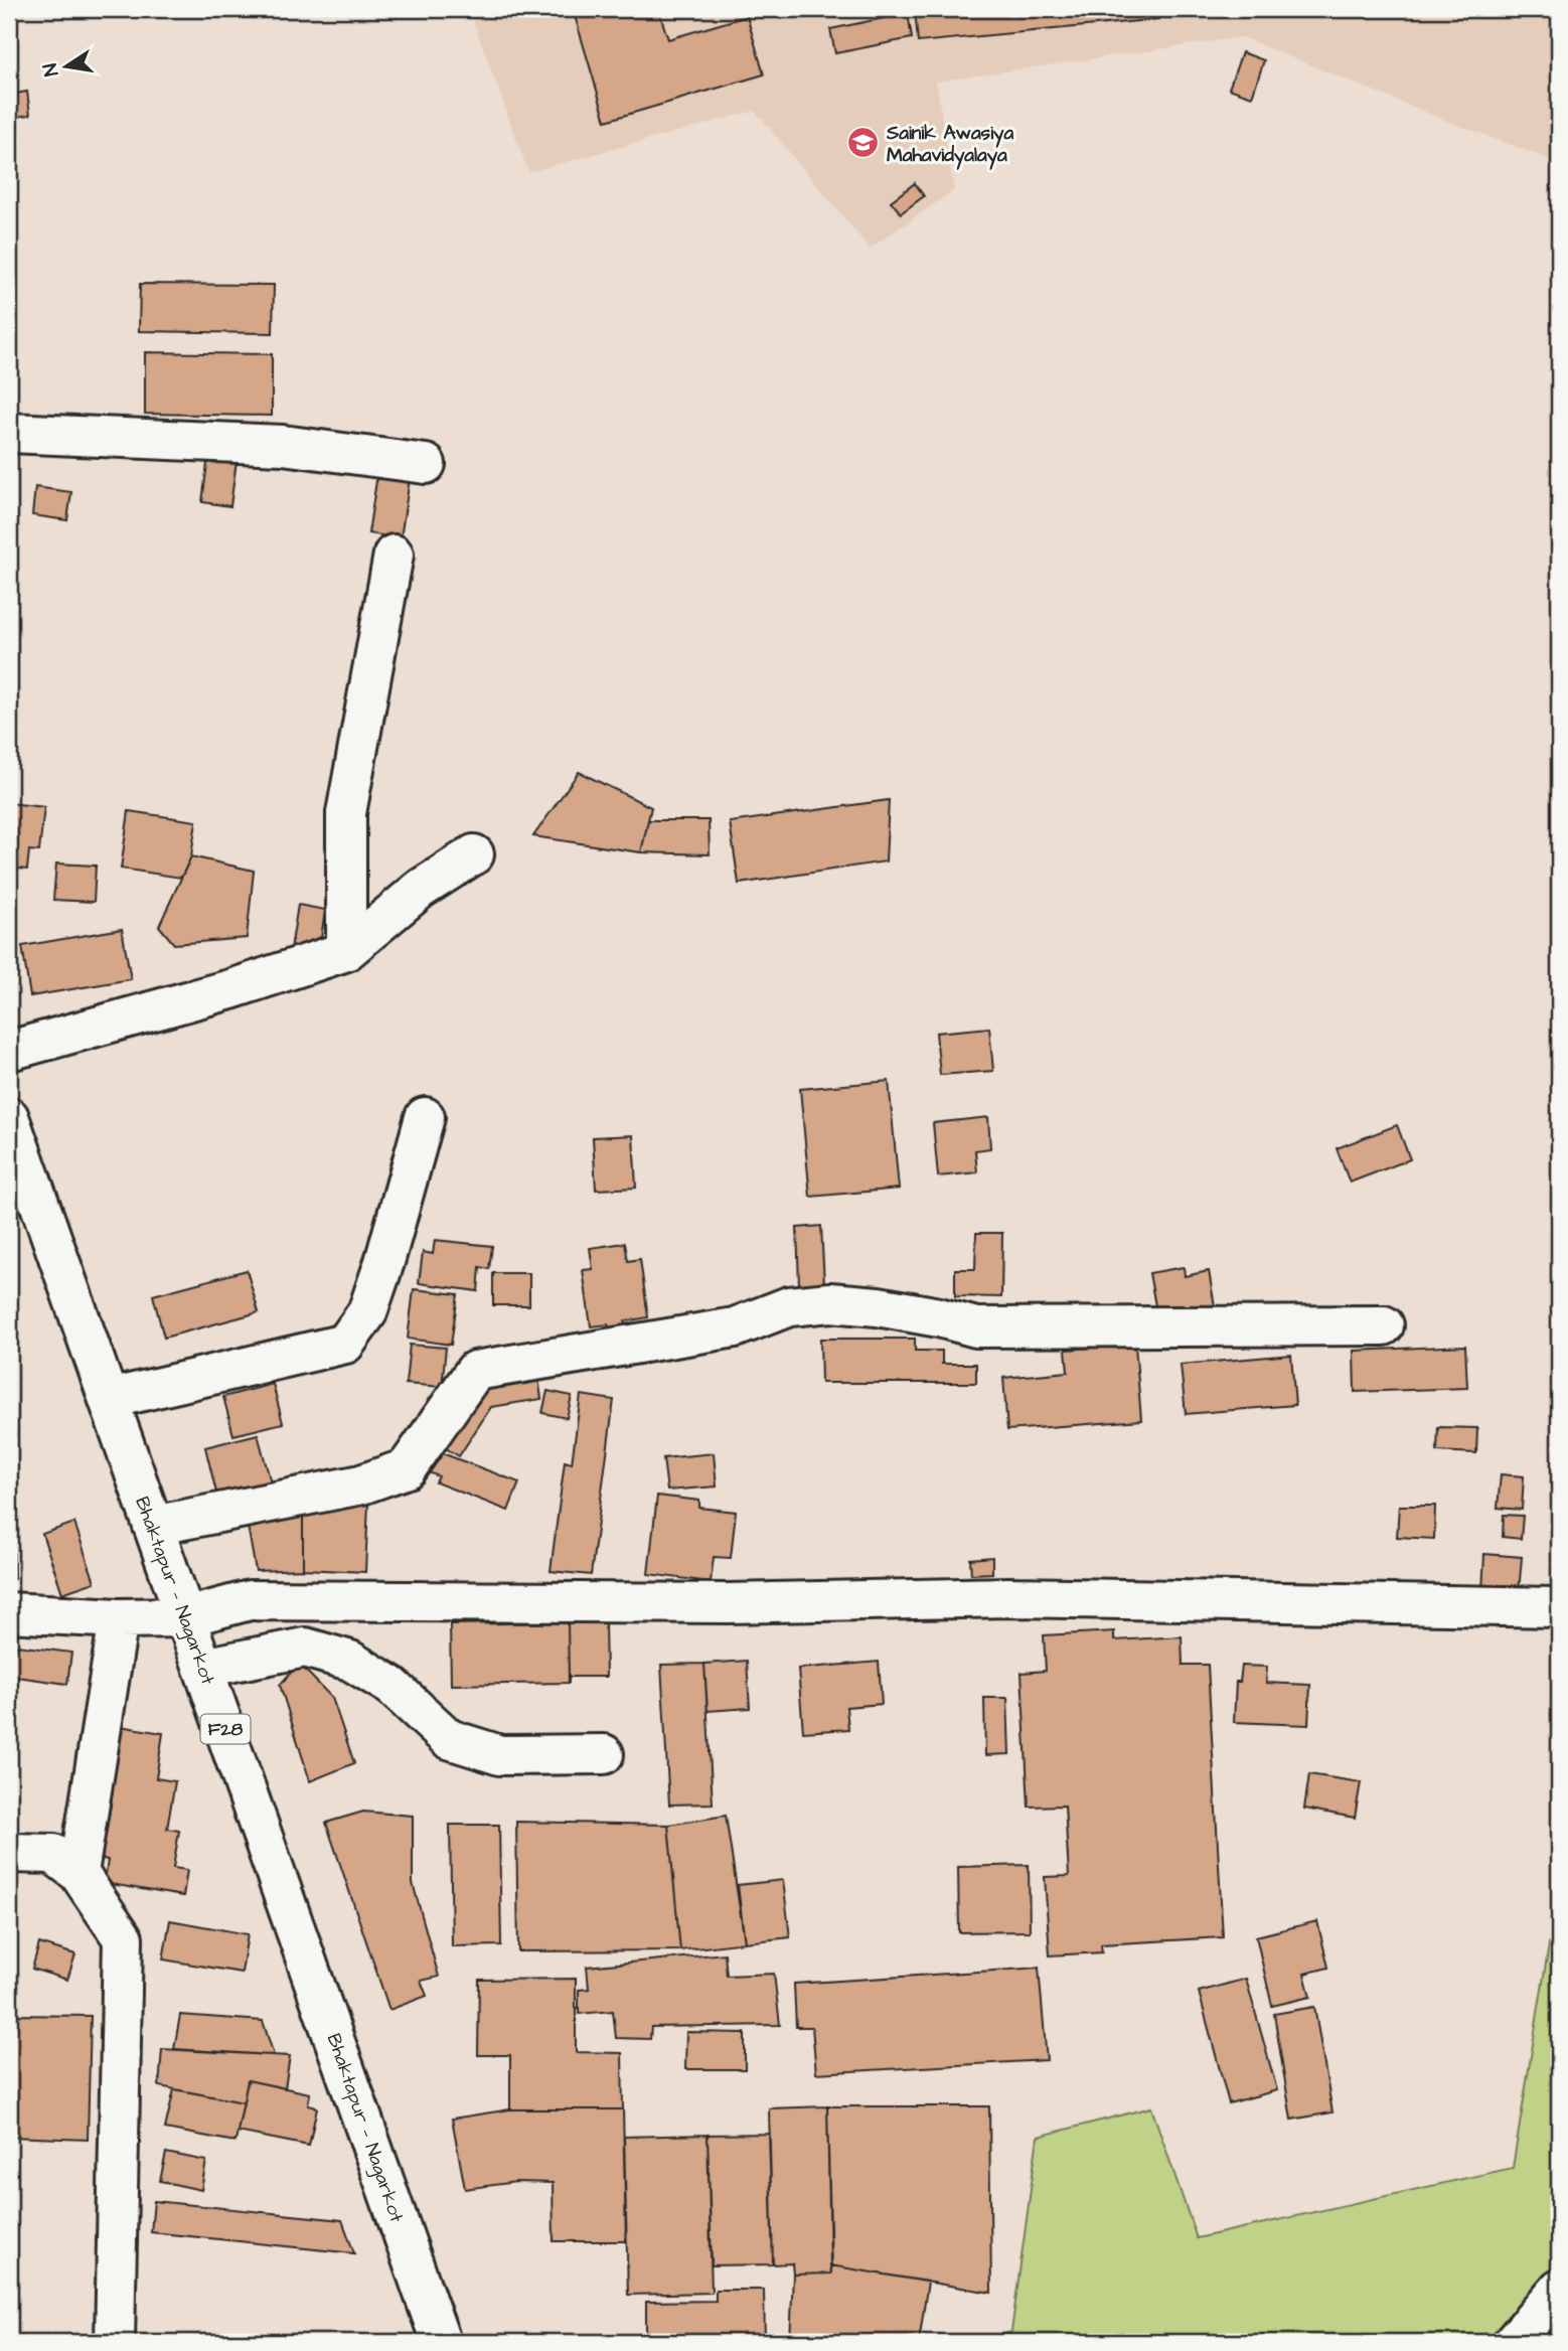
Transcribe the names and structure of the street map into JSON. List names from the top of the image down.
{
  "streets": {
    "street": ["Bhaktapur — Nagarkot", "F28"]
  },
  "places": {
    "school or university": ["Sainik Awasiya Mahavidyalaya"]
  },
  "north": "left"
}
